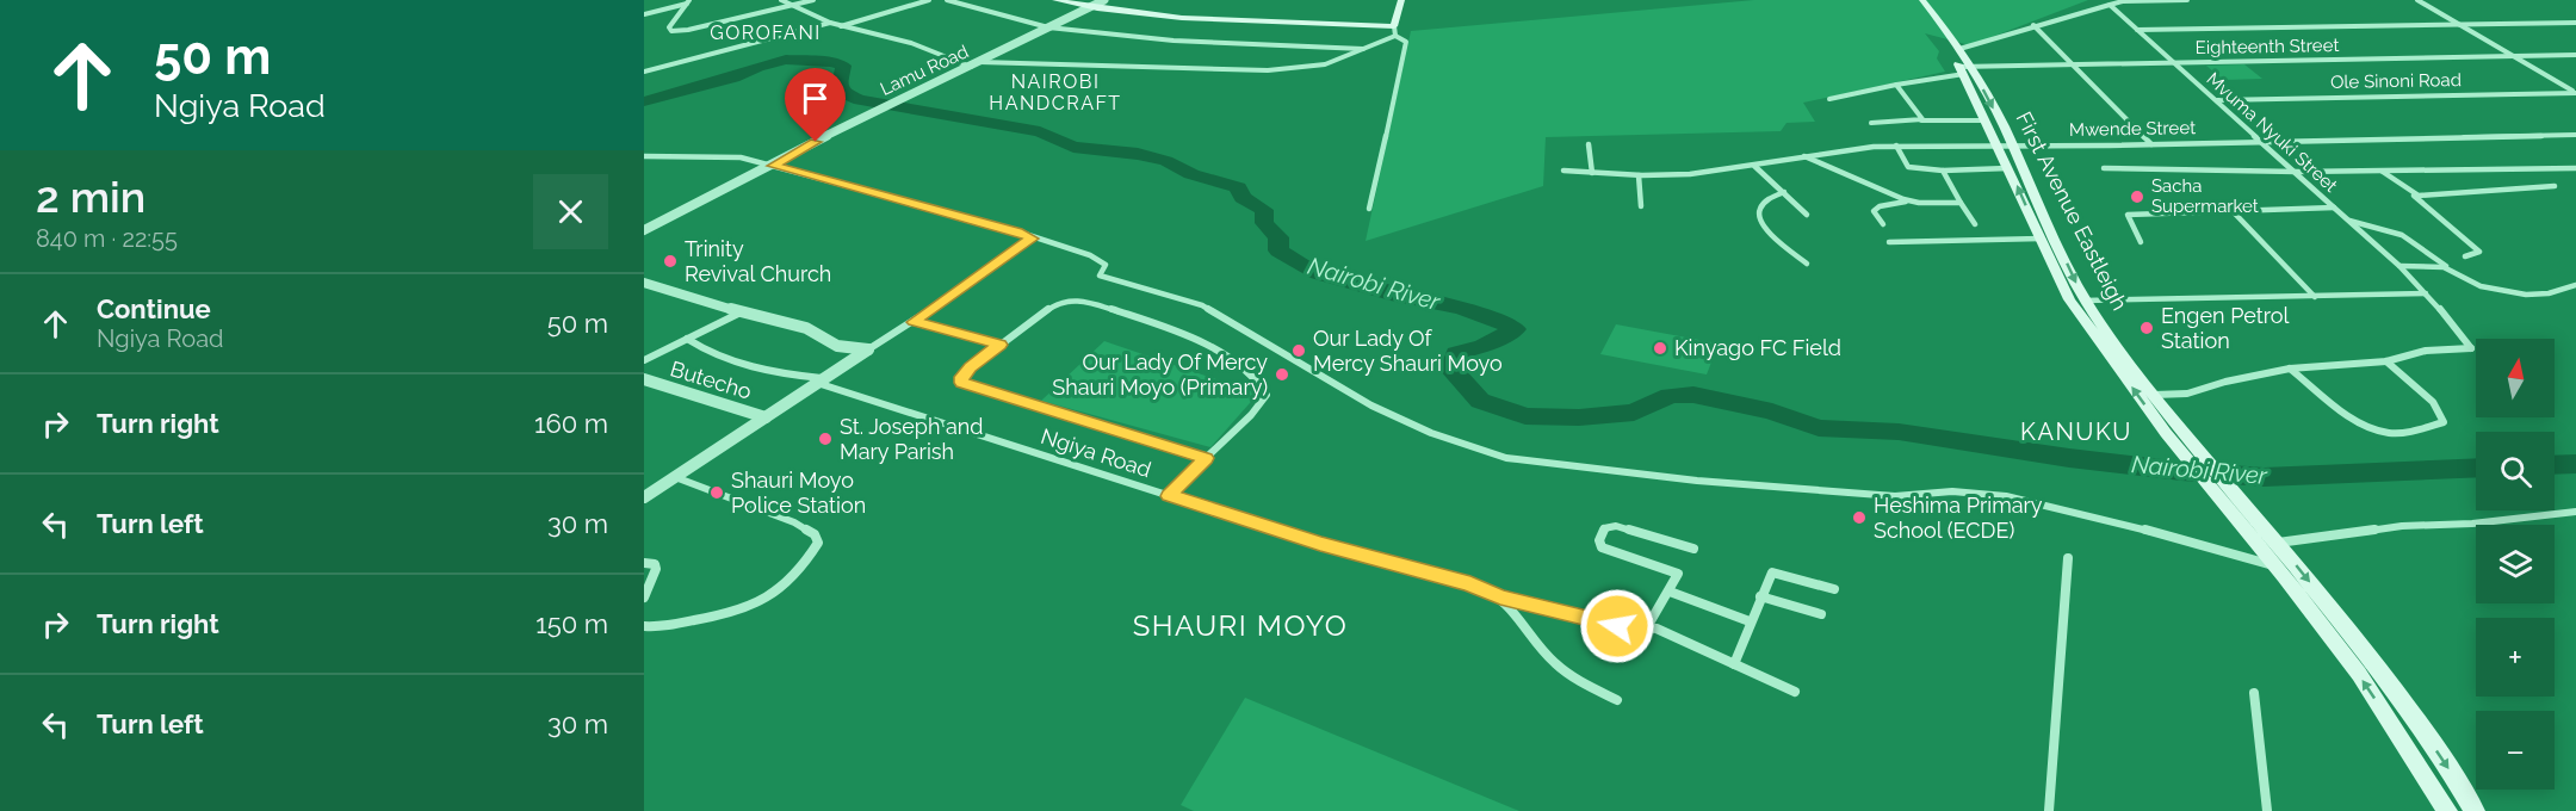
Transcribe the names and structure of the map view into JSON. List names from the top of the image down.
{
  "streets": {
    "main road": ["First Avenue Eastleigh"],
    "street": [
      "Eighteenth Street",
      "Lamu Road",
      "Ole Sinoni Road",
      "Mwende Street",
      "Mvuma Nyuki Street",
      "Butecho",
      "Ngiya Road"
    ]
  },
  "crossings": [
    ["Eighteenth Street", "Mvuma Nyuki Street"],
    ["Eighteenth Street", "First Avenue Eastleigh"],
    ["Ole Sinoni Road", "Mvuma Nyuki Street"],
    ["Mwende Street", "Mvuma Nyuki Street"],
    ["Mwende Street", "First Avenue Eastleigh"]
  ],
  "districts": [
    "GOROFANI",
    "NAIROBI HANDCRAFT",
    "KANUKU",
    "SHAURI MOYO"
  ],
  "water": ["Nairobi River"],
  "places": [
    "Sacha Supermarket",
    "Trinity Revival Church",
    "Engen Petrol Station",
    "Kinyago FC Field",
    "Our Lady Of Mercy Shauri Moyo",
    "Our Lady Of Mercy Shauri Moyo (Primary)",
    "St. Joseph and Mary Parish",
    "Shauri Moyo Police Station",
    "Heshima Primary School (ECDE)"
  ],
  "north": "top",
  "page": {
    "turn": ["50 m", "Ngiya Road"],
    "heading": ["2 min", "840 m · 22:55"],
    "list": [
      {
        "name": "Continue",
        "note": "Ngiya Road",
        "value": "50 m"
      },
      {
        "name": "Turn right",
        "value": "160 m"
      },
      {
        "name": "Turn left",
        "value": "30 m"
      },
      {
        "name": "Turn right",
        "value": "150 m"
      },
      {
        "name": "Turn left",
        "value": "30 m"
      }
    ],
    "map_buttons": ["+", "−"]
  }
}
